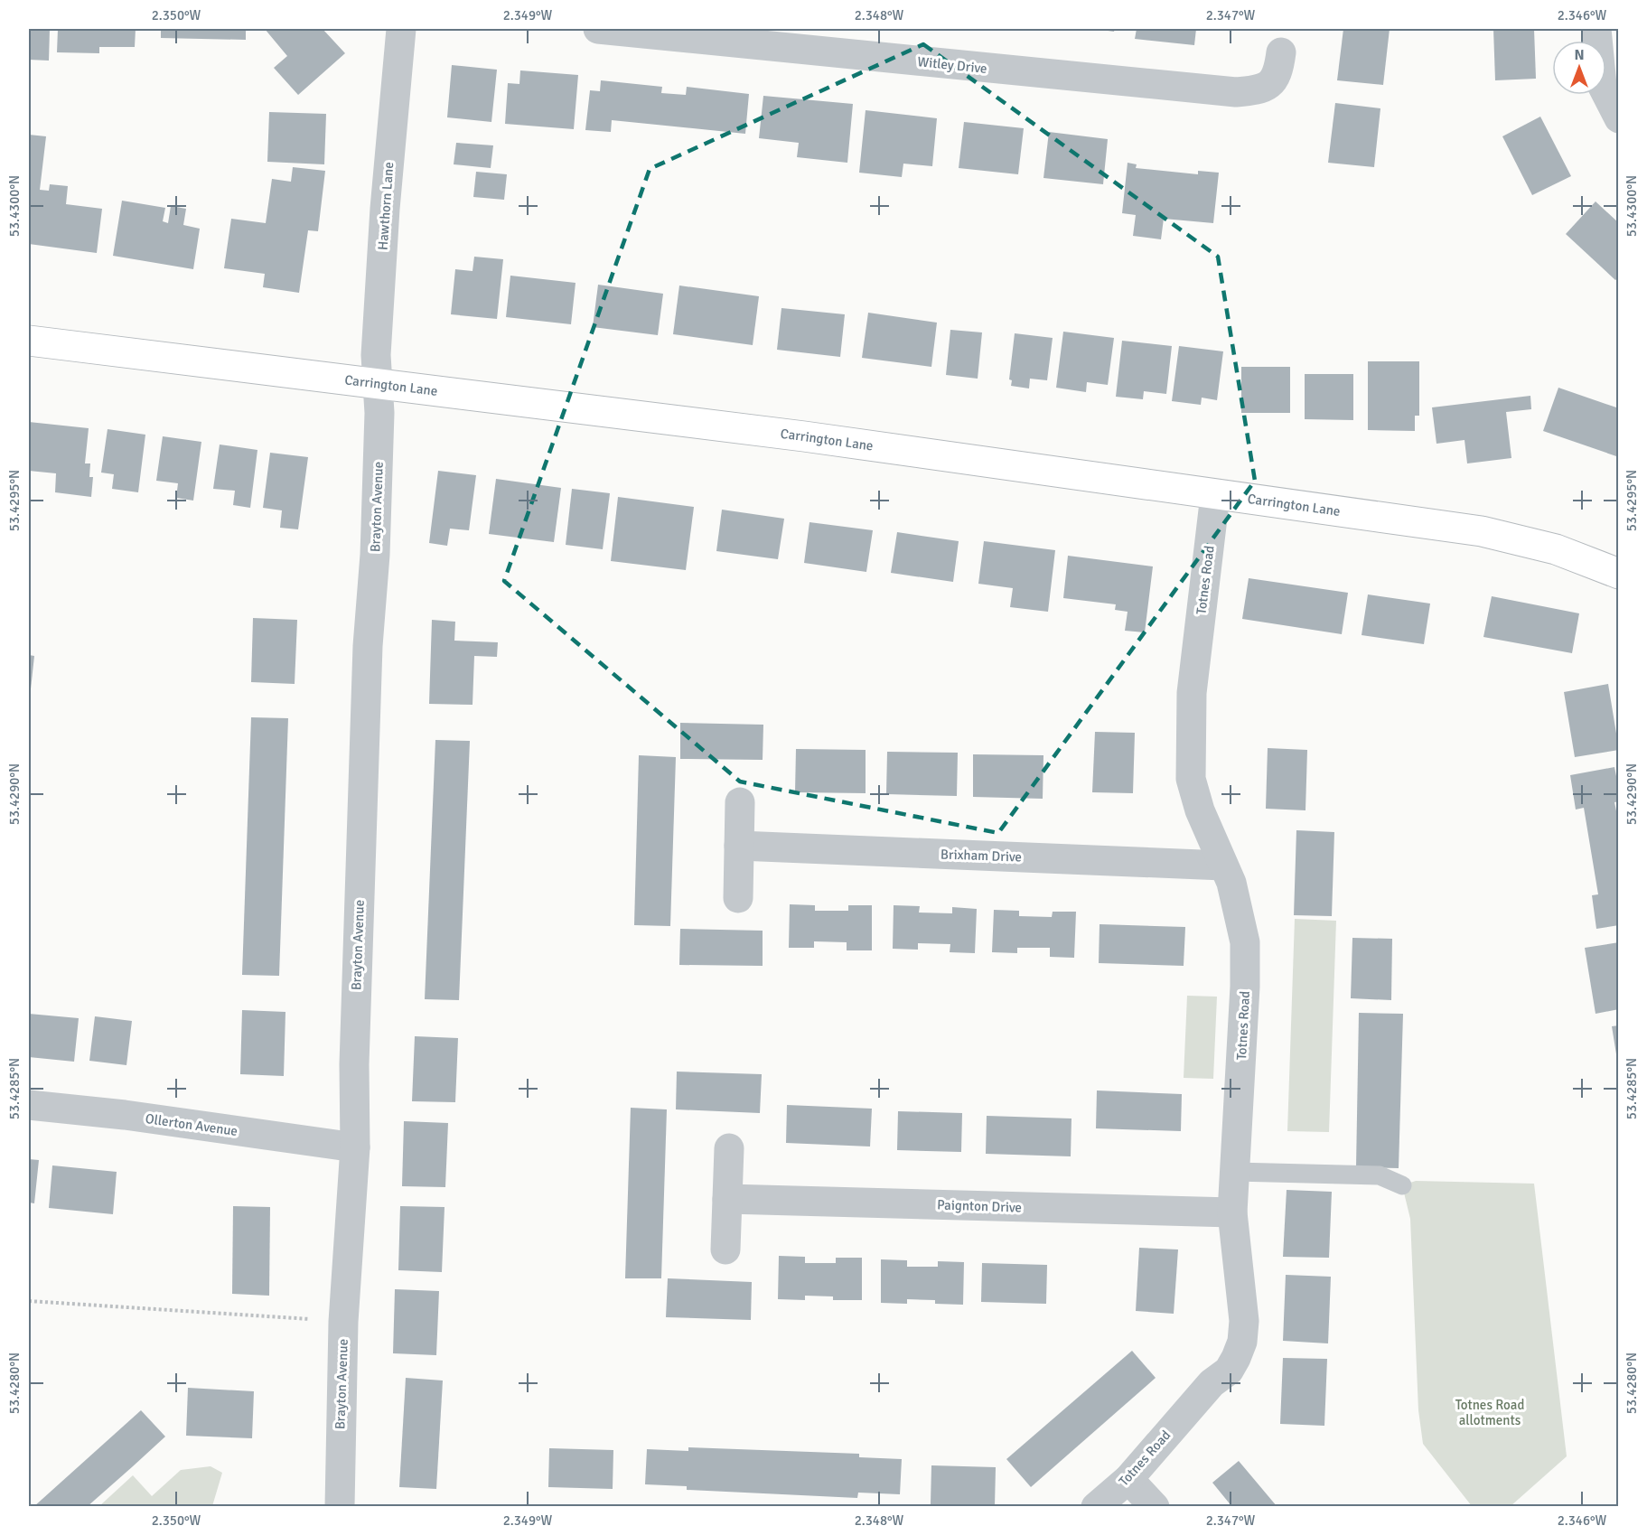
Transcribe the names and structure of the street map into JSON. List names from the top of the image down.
{
  "streets": {
    "main road": ["Carrington Lane"],
    "street": [
      "Witley Drive",
      "Hawthorn Lane",
      "Brayton Avenue",
      "Totnes Road",
      "Brixham Drive",
      "Ollerton Avenue",
      "Paignton Drive"
    ]
  },
  "crossings": [
    ["Hawthorn Lane", "Carrington Lane"],
    ["Hawthorn Lane", "Brayton Avenue"],
    ["Carrington Lane", "Brayton Avenue"],
    ["Carrington Lane", "Totnes Road"],
    ["Brayton Avenue", "Ollerton Avenue"],
    ["Totnes Road", "Brixham Drive"],
    ["Totnes Road", "Paignton Drive"]
  ],
  "parks": ["Totnes Road allotments"],
  "north": "top",
  "coordinates": [
    "2.350°W",
    "2.349°W",
    "2.348°W",
    "2.347°W",
    "2.346°W",
    "53.4300°N",
    "53.4295°N",
    "53.4290°N",
    "53.4285°N",
    "53.4280°N"
  ]
}
